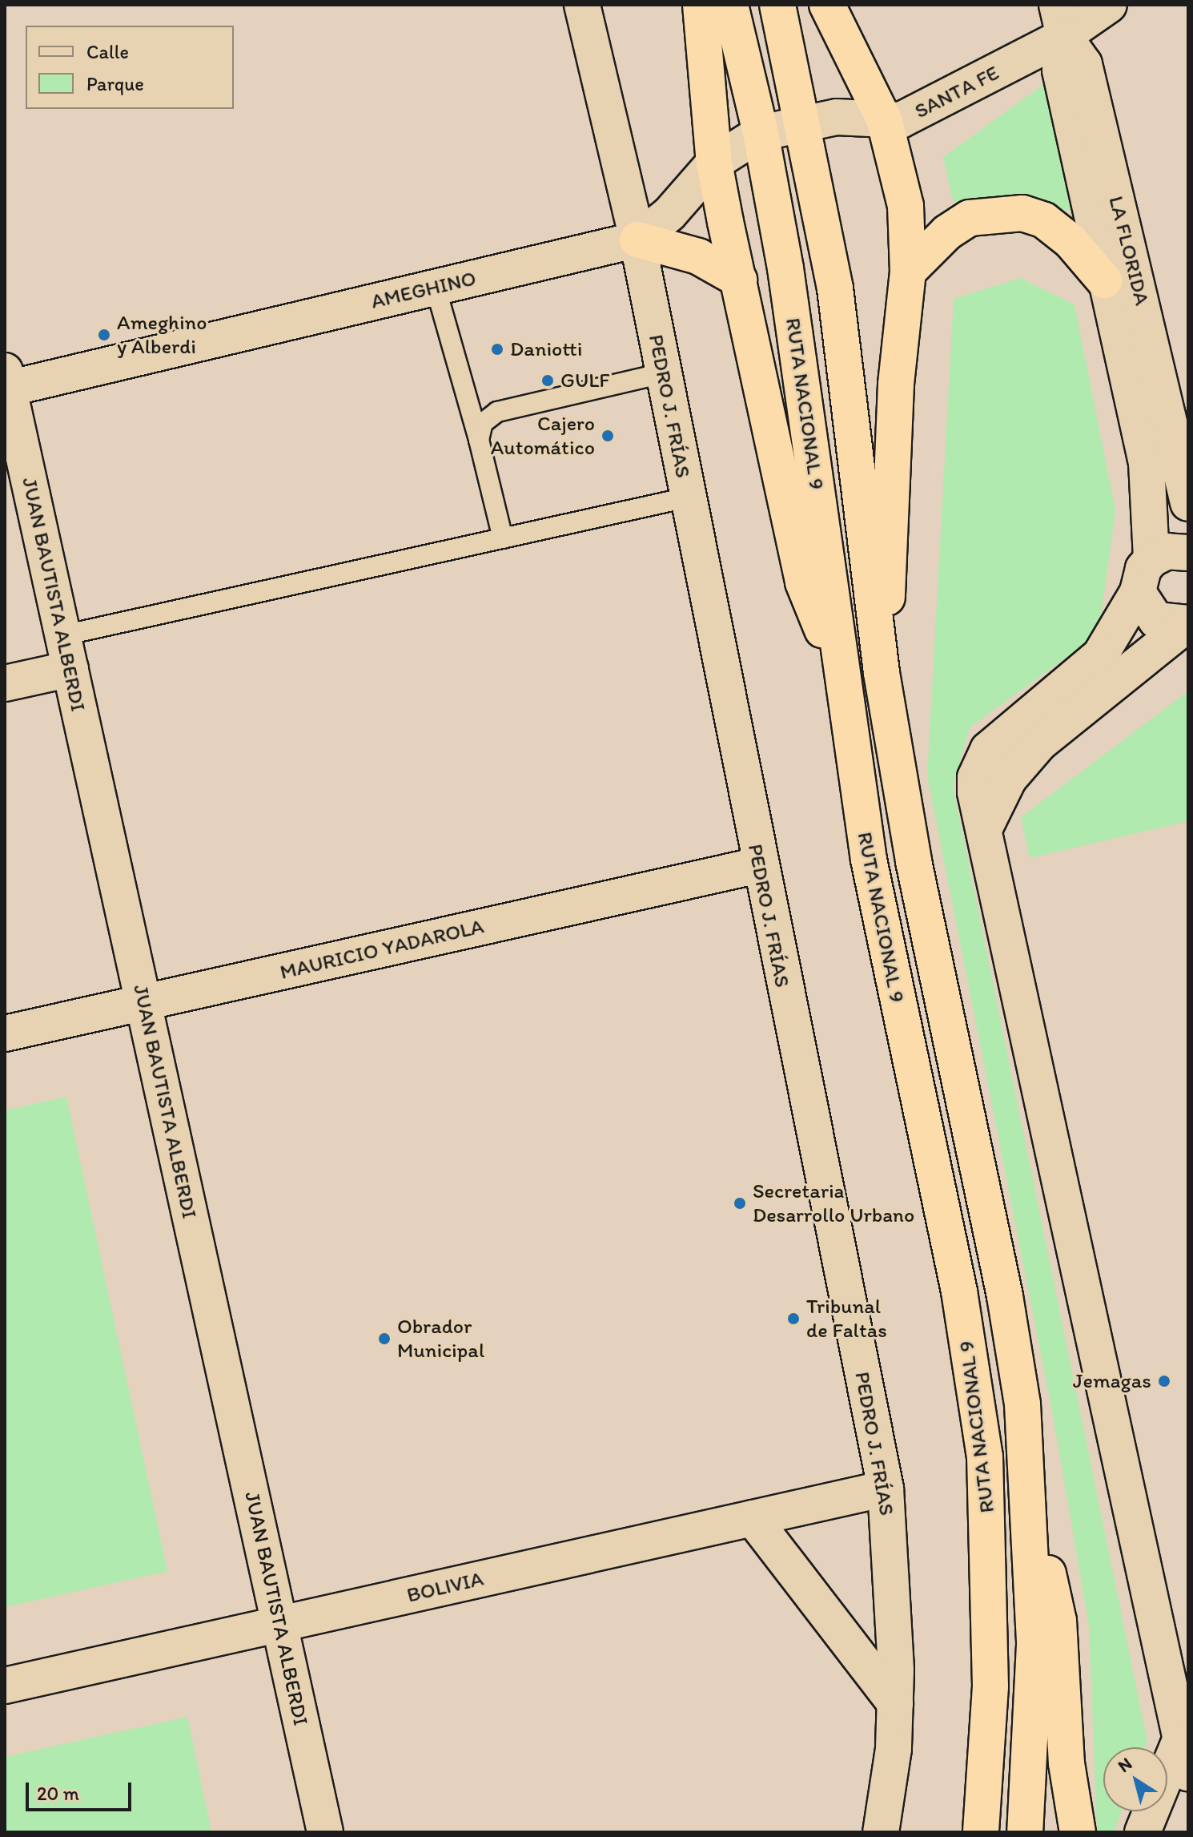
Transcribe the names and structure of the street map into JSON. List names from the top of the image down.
{
  "streets": {
    "highway": ["RUTA NACIONAL 9"],
    "street": [
      "SANTA FE",
      "LA FLORIDA",
      "AMEGHINO",
      "PEDRO J. FRÍAS",
      "JUAN BAUTISTA ALBERDI",
      "MAURICIO YADAROLA",
      "BOLIVIA"
    ]
  },
  "crossings": [
    ["SANTA FE", "LA FLORIDA"],
    ["SANTA FE", "AMEGHINO"],
    ["SANTA FE", "RUTA NACIONAL 9"],
    ["AMEGHINO", "RUTA NACIONAL 9"],
    ["AMEGHINO", "PEDRO J. FRÍAS"],
    ["AMEGHINO", "JUAN BAUTISTA ALBERDI"],
    ["PEDRO J. FRÍAS", "MAURICIO YADAROLA"],
    ["PEDRO J. FRÍAS", "BOLIVIA"],
    ["JUAN BAUTISTA ALBERDI", "MAURICIO YADAROLA"],
    ["JUAN BAUTISTA ALBERDI", "BOLIVIA"]
  ],
  "places": [
    "Ameghino y Alberdi",
    "Daniotti",
    "GULF",
    "Cajero Automático",
    "Secretaria Desarrollo Urbano",
    "Tribunal de Faltas",
    "Obrador Municipal",
    "Jemagas"
  ],
  "legend": ["Calle", "Parque"],
  "scale_bar": "20 m",
  "north": "top left"
}
